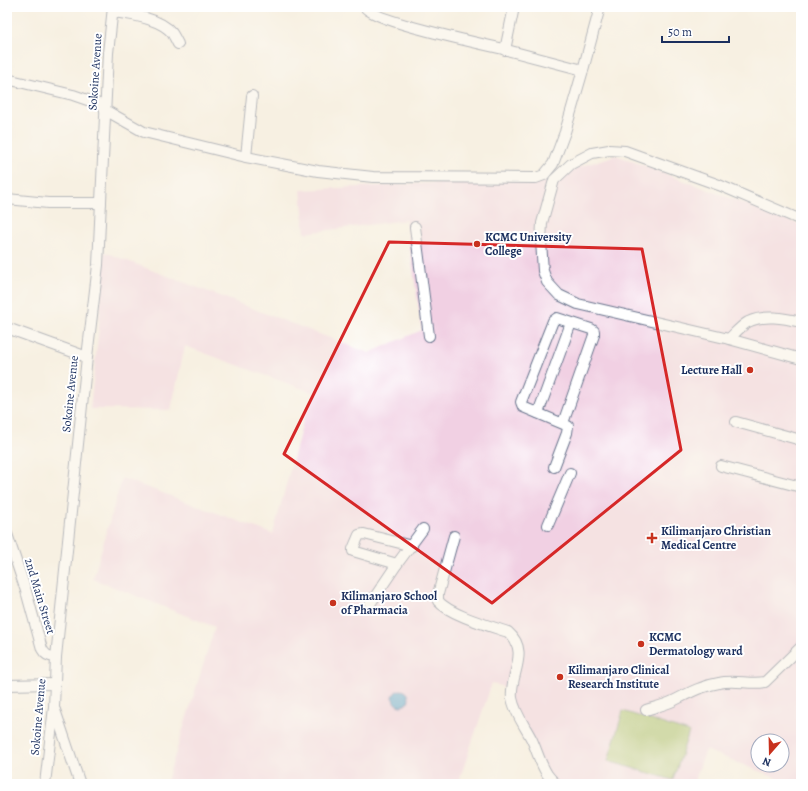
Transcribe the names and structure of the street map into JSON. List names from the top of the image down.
{
  "streets": {
    "street": ["Sokoine Avenue", "2nd Main Street"]
  },
  "crossings": [
    ["Sokoine Avenue", "2nd Main Street"]
  ],
  "places": {
    "other": [
      "KCMC University College",
      "Lecture Hall",
      "Kilimanjaro School of Pharmacia",
      "KCMC Dermatology ward",
      "Kilimanjaro Clinical Research Institute"
    ],
    "health": ["Kilimanjaro Christian Medical Centre"]
  },
  "scale_bar": "50 m",
  "north": "bottom"
}
